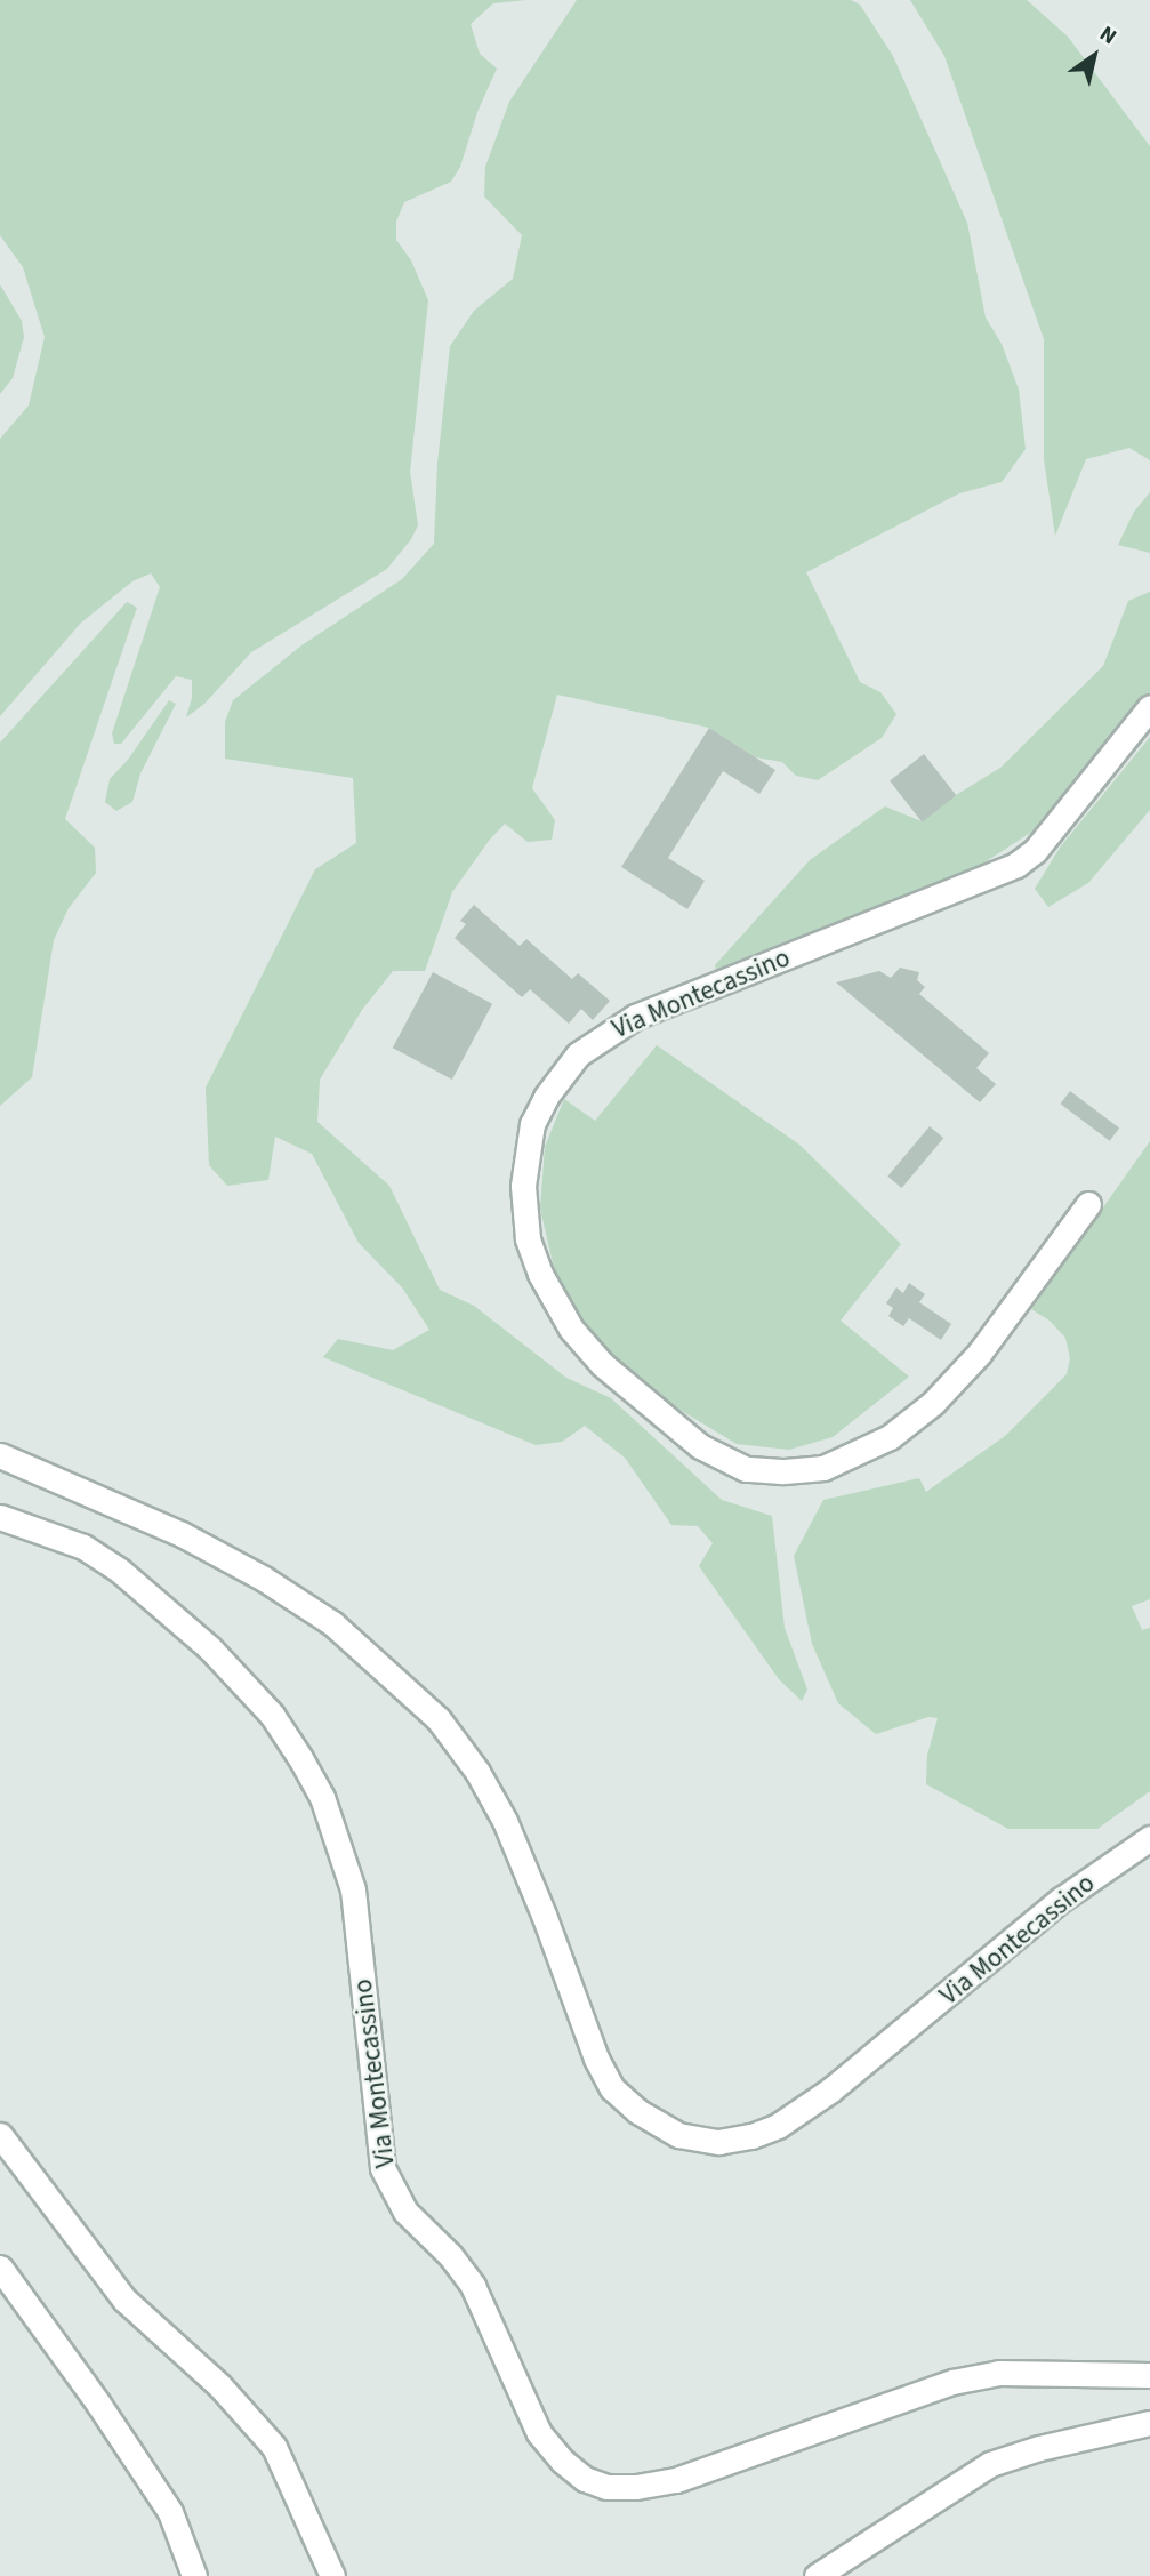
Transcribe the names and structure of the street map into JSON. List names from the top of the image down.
{
  "streets": {
    "street": ["Via Montecassino"]
  },
  "north": "top right"
}
